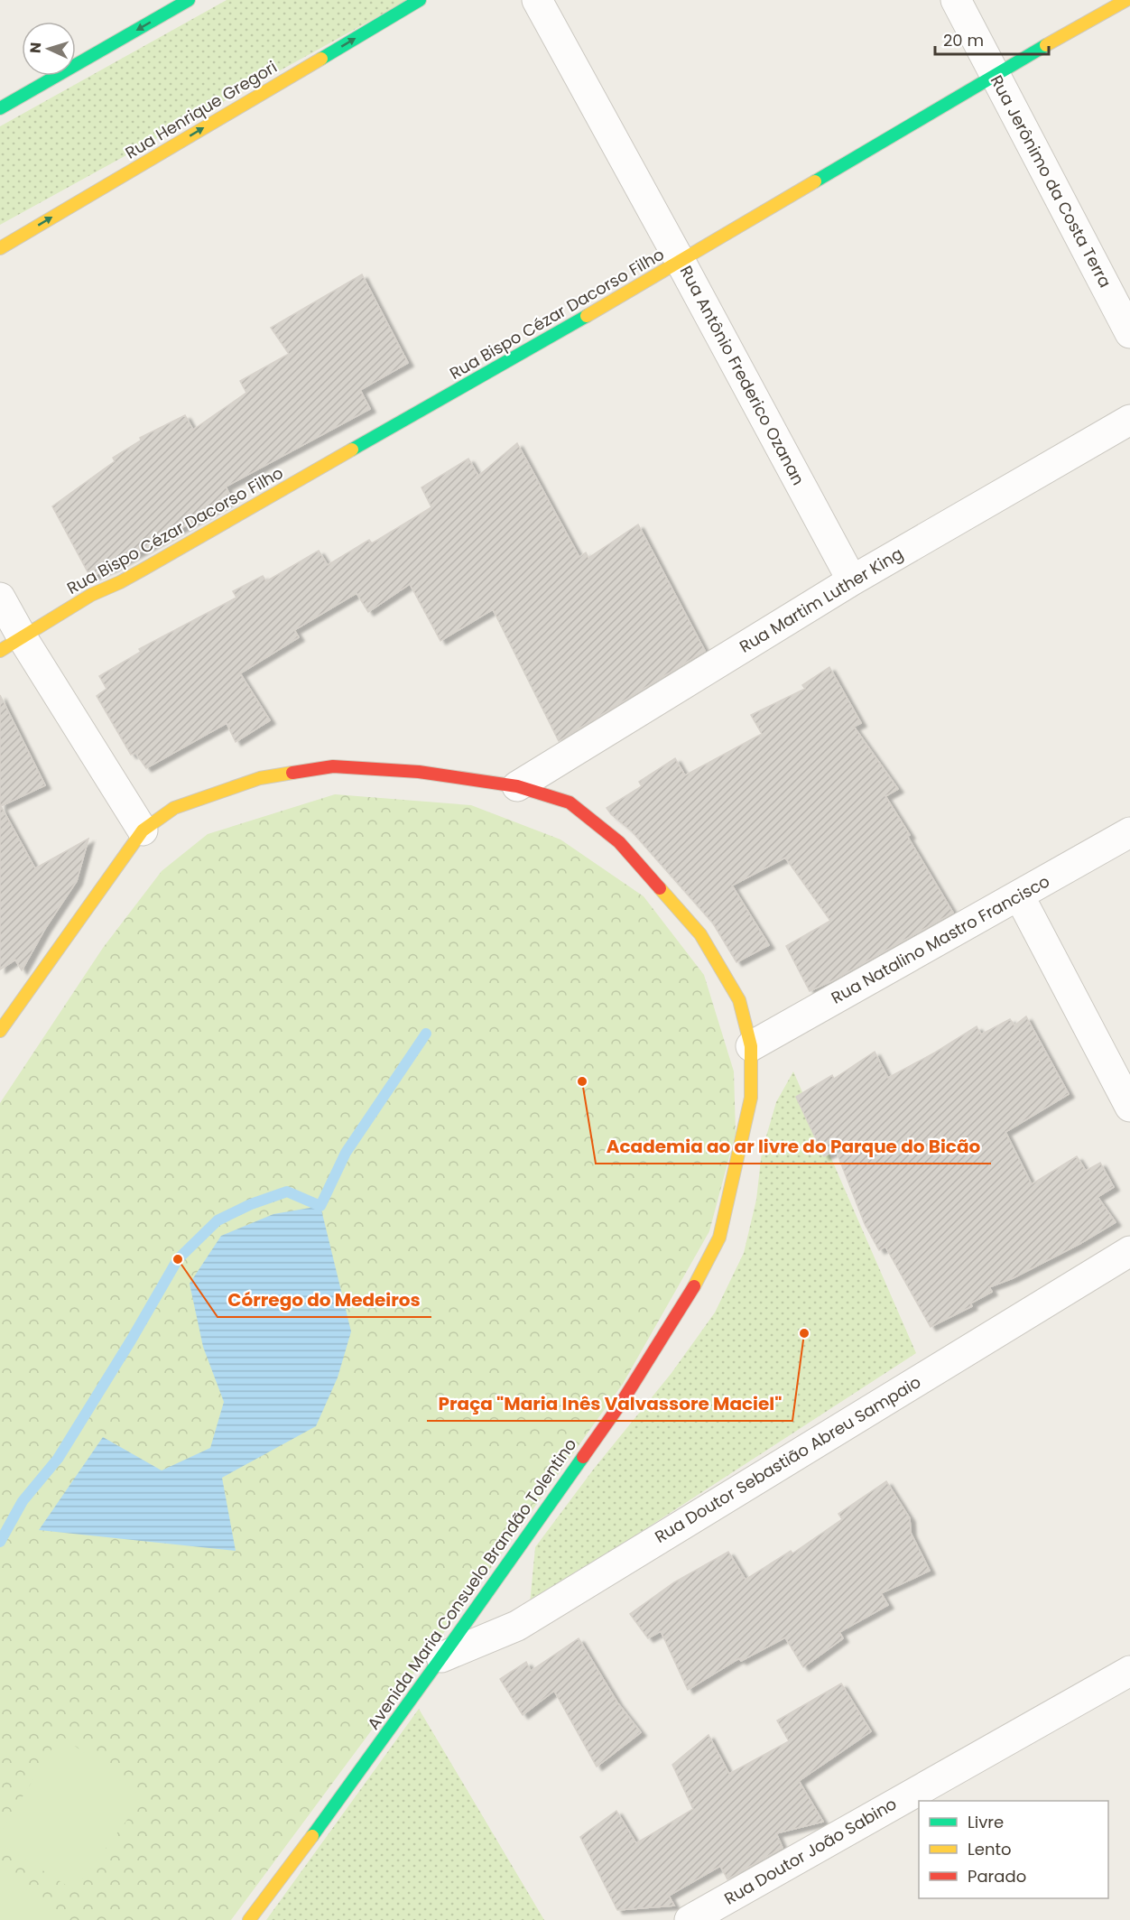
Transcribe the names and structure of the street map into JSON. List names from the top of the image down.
{
  "streets": {
    "street": [
      "Rua Henrique Gregori",
      "Rua Jerônimo da Costa Terra",
      "Rua Bispo Cézar Dacorso Filho",
      "Rua Antônio Frederico Ozanan",
      "Rua Martim Luther King",
      "Rua Natalino Mastro Francisco",
      "Rua Doutor Sebastião Abreu Sampaio",
      "Avenida Maria Consuelo Brandão Tolentino",
      "Rua Doutor João Sabino"
    ]
  },
  "crossings": [
    ["Rua Jerônimo da Costa Terra", "Rua Bispo Cézar Dacorso Filho"],
    ["Rua Bispo Cézar Dacorso Filho", "Rua Antônio Frederico Ozanan"],
    ["Rua Antônio Frederico Ozanan", "Rua Martim Luther King"],
    ["Rua Martim Luther King", "Avenida Maria Consuelo Brandão Tolentino"],
    ["Rua Natalino Mastro Francisco", "Avenida Maria Consuelo Brandão Tolentino"],
    ["Rua Doutor Sebastião Abreu Sampaio", "Avenida Maria Consuelo Brandão Tolentino"]
  ],
  "one_way": ["Rua Henrique Gregori"],
  "places": ["Academia ao ar livre do Parque do Bicão", "Córrego do Medeiros", "Praça \"Maria Inês Valvassore Maciel\""],
  "legend": ["Livre", "Lento", "Parado"],
  "scale_bar": "20 m",
  "north": "left"
}
